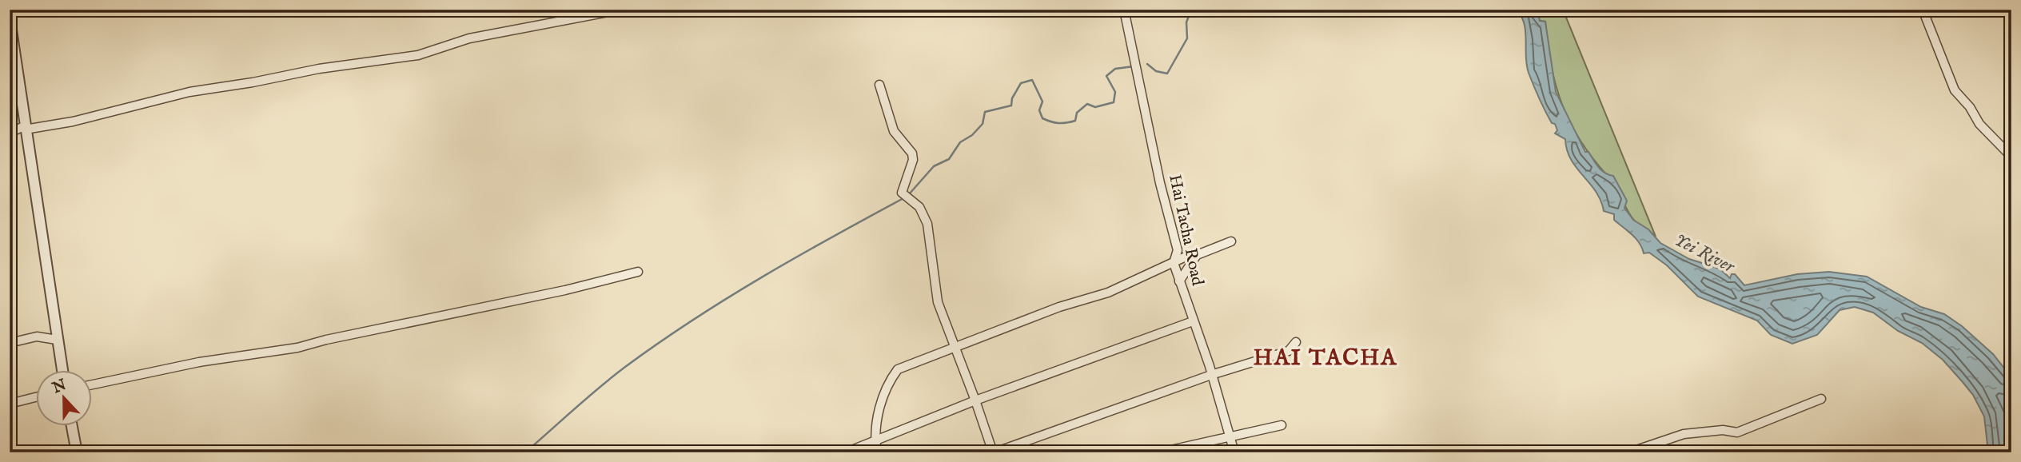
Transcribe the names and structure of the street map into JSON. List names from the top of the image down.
{
  "streets": {
    "street": ["Hai Tacha Road"]
  },
  "districts": ["HAI TACHA"],
  "water": ["Yei River"],
  "north": "top"
}
